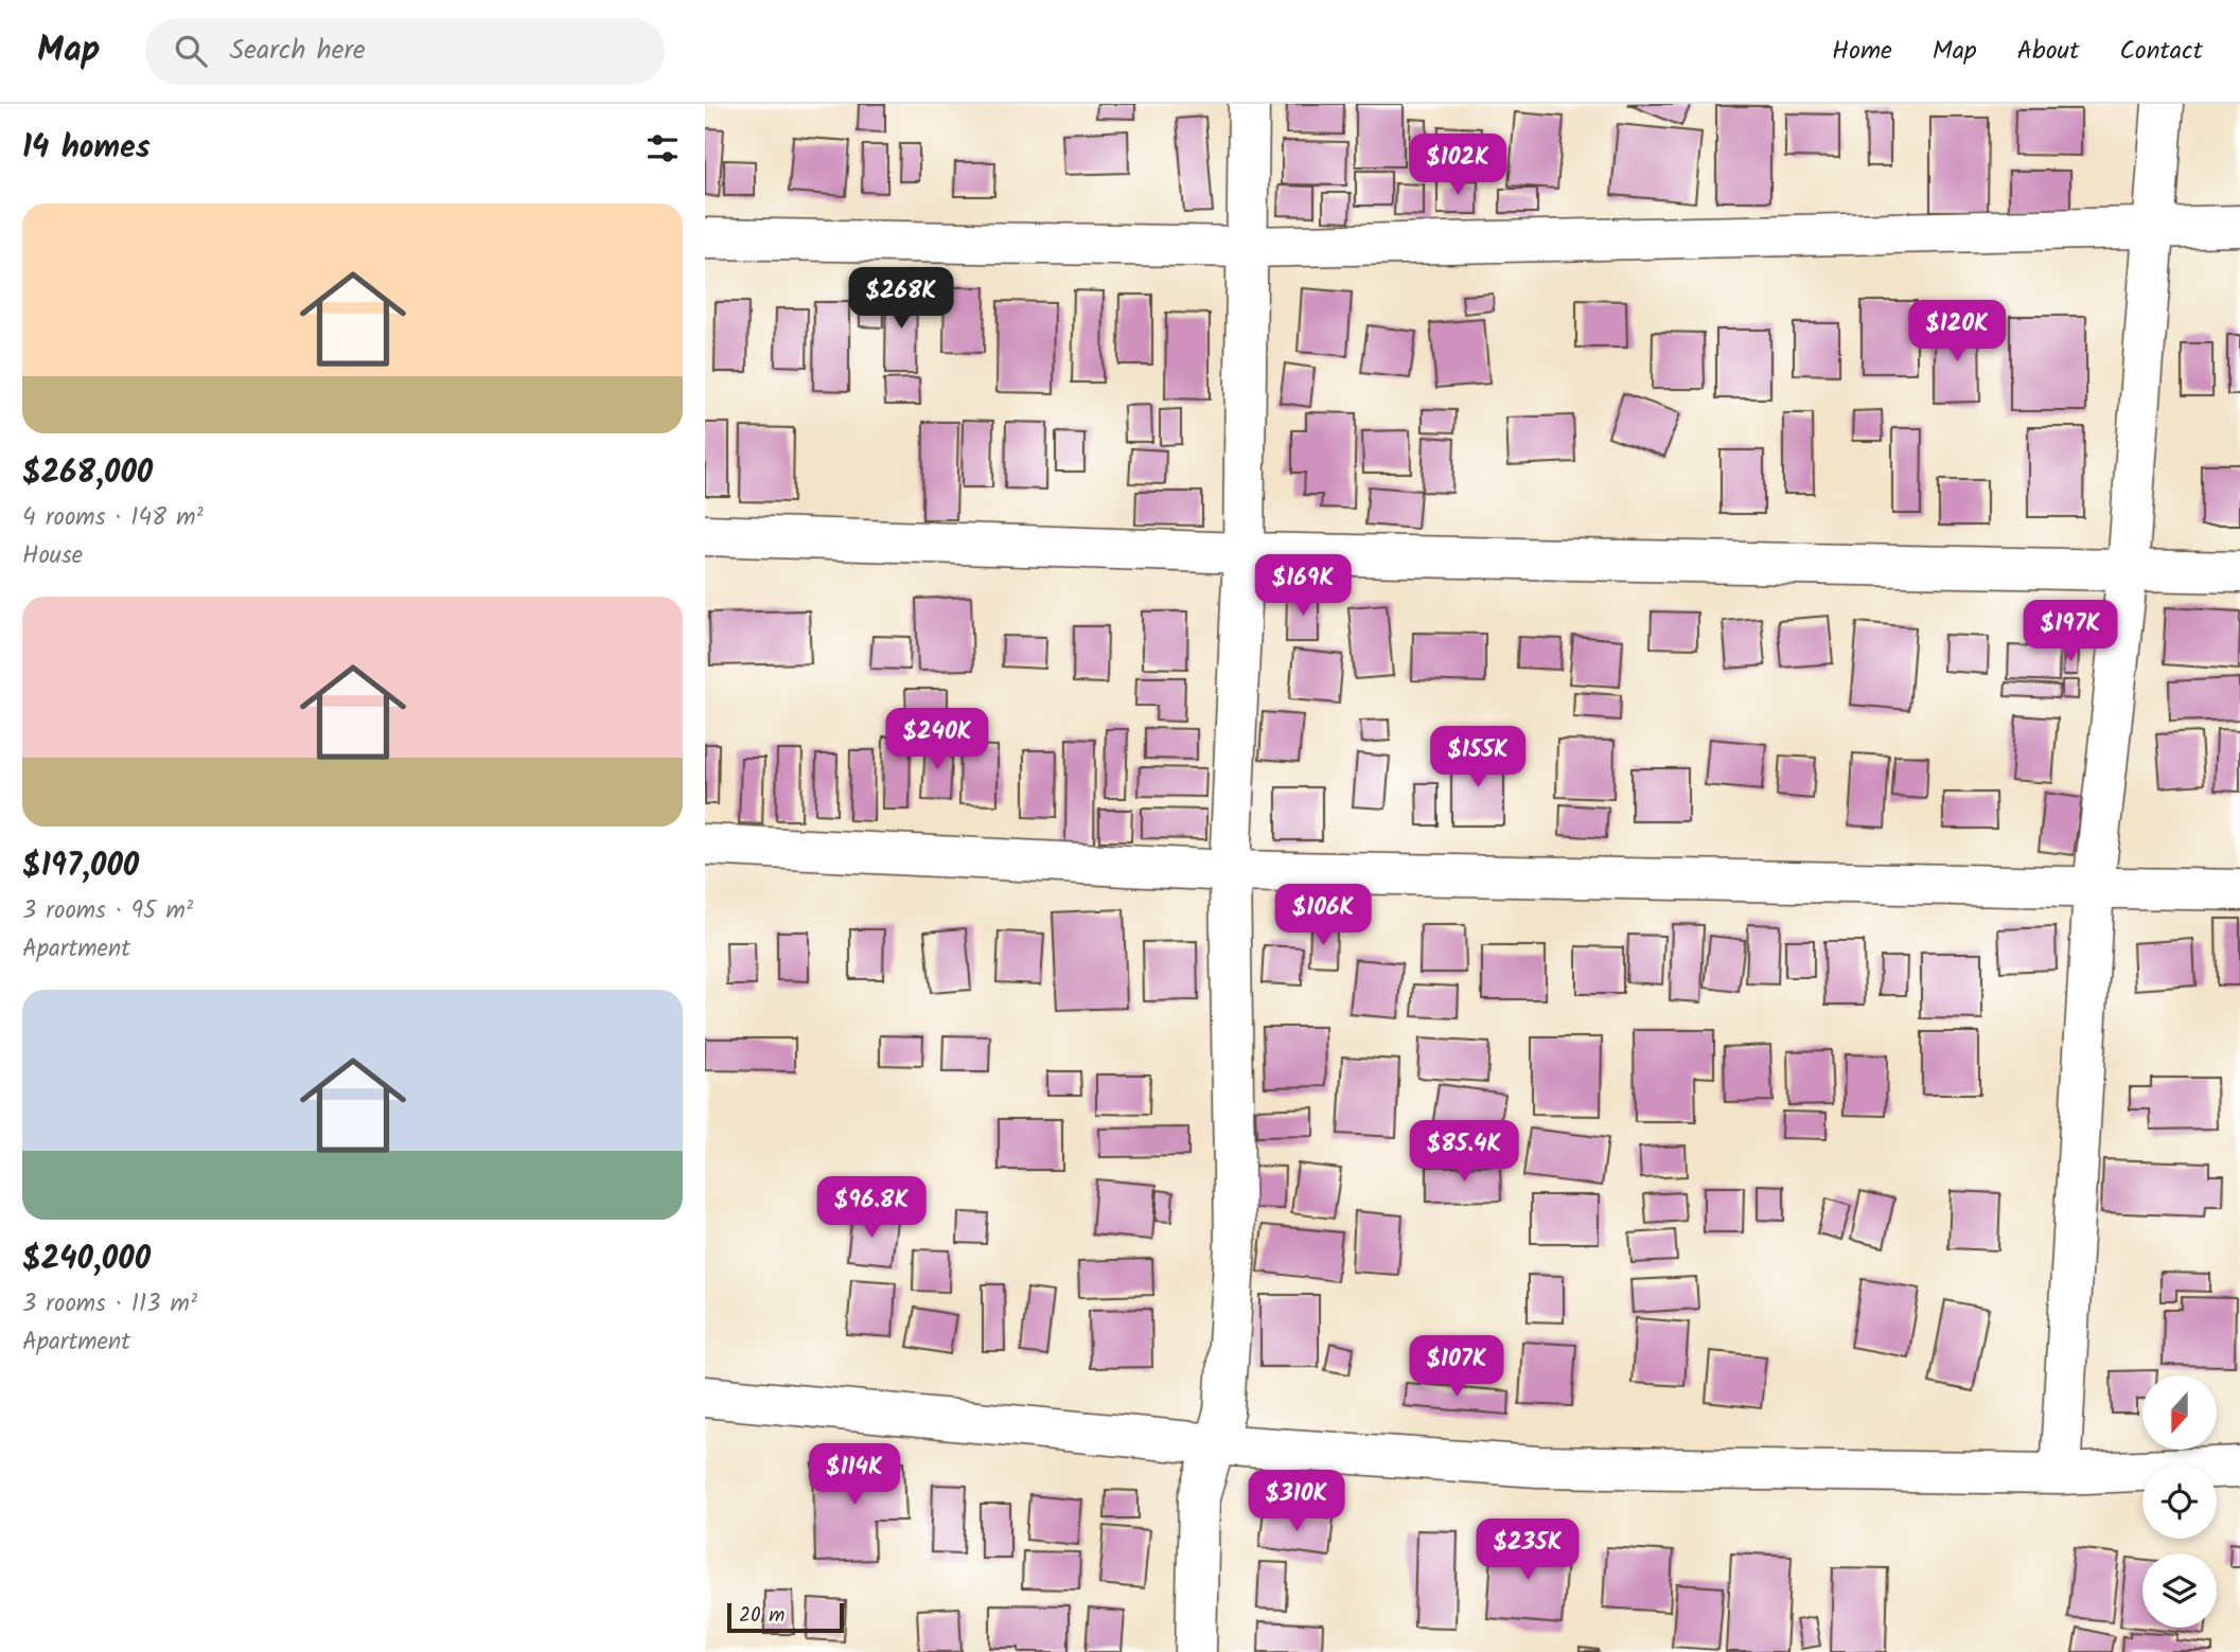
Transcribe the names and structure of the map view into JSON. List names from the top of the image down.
{
  "scale_bar": "20 m",
  "north": "bottom",
  "page": {
    "header": "Map",
    "search": "Search here",
    "nav": [
      "Home",
      "Map",
      "About",
      "Contact"
    ],
    "heading": "14 homes",
    "price": [
      "$102K",
      "$268K",
      "$120K",
      "$169K",
      "$197K",
      "$240K",
      "$155K",
      "$106K",
      "$85.4K",
      "$96.8K",
      "$107K",
      "$114K",
      "$310K",
      "$235K"
    ],
    "list": [
      {
        "name": "$268,000",
        "note": "4 rooms · 148 m² · House"
      },
      {
        "name": "$197,000",
        "note": "3 rooms · 95 m² · Apartment"
      },
      {
        "name": "$240,000",
        "note": "3 rooms · 113 m² · Apartment"
      }
    ],
    "scale": "20 m"
  }
}
